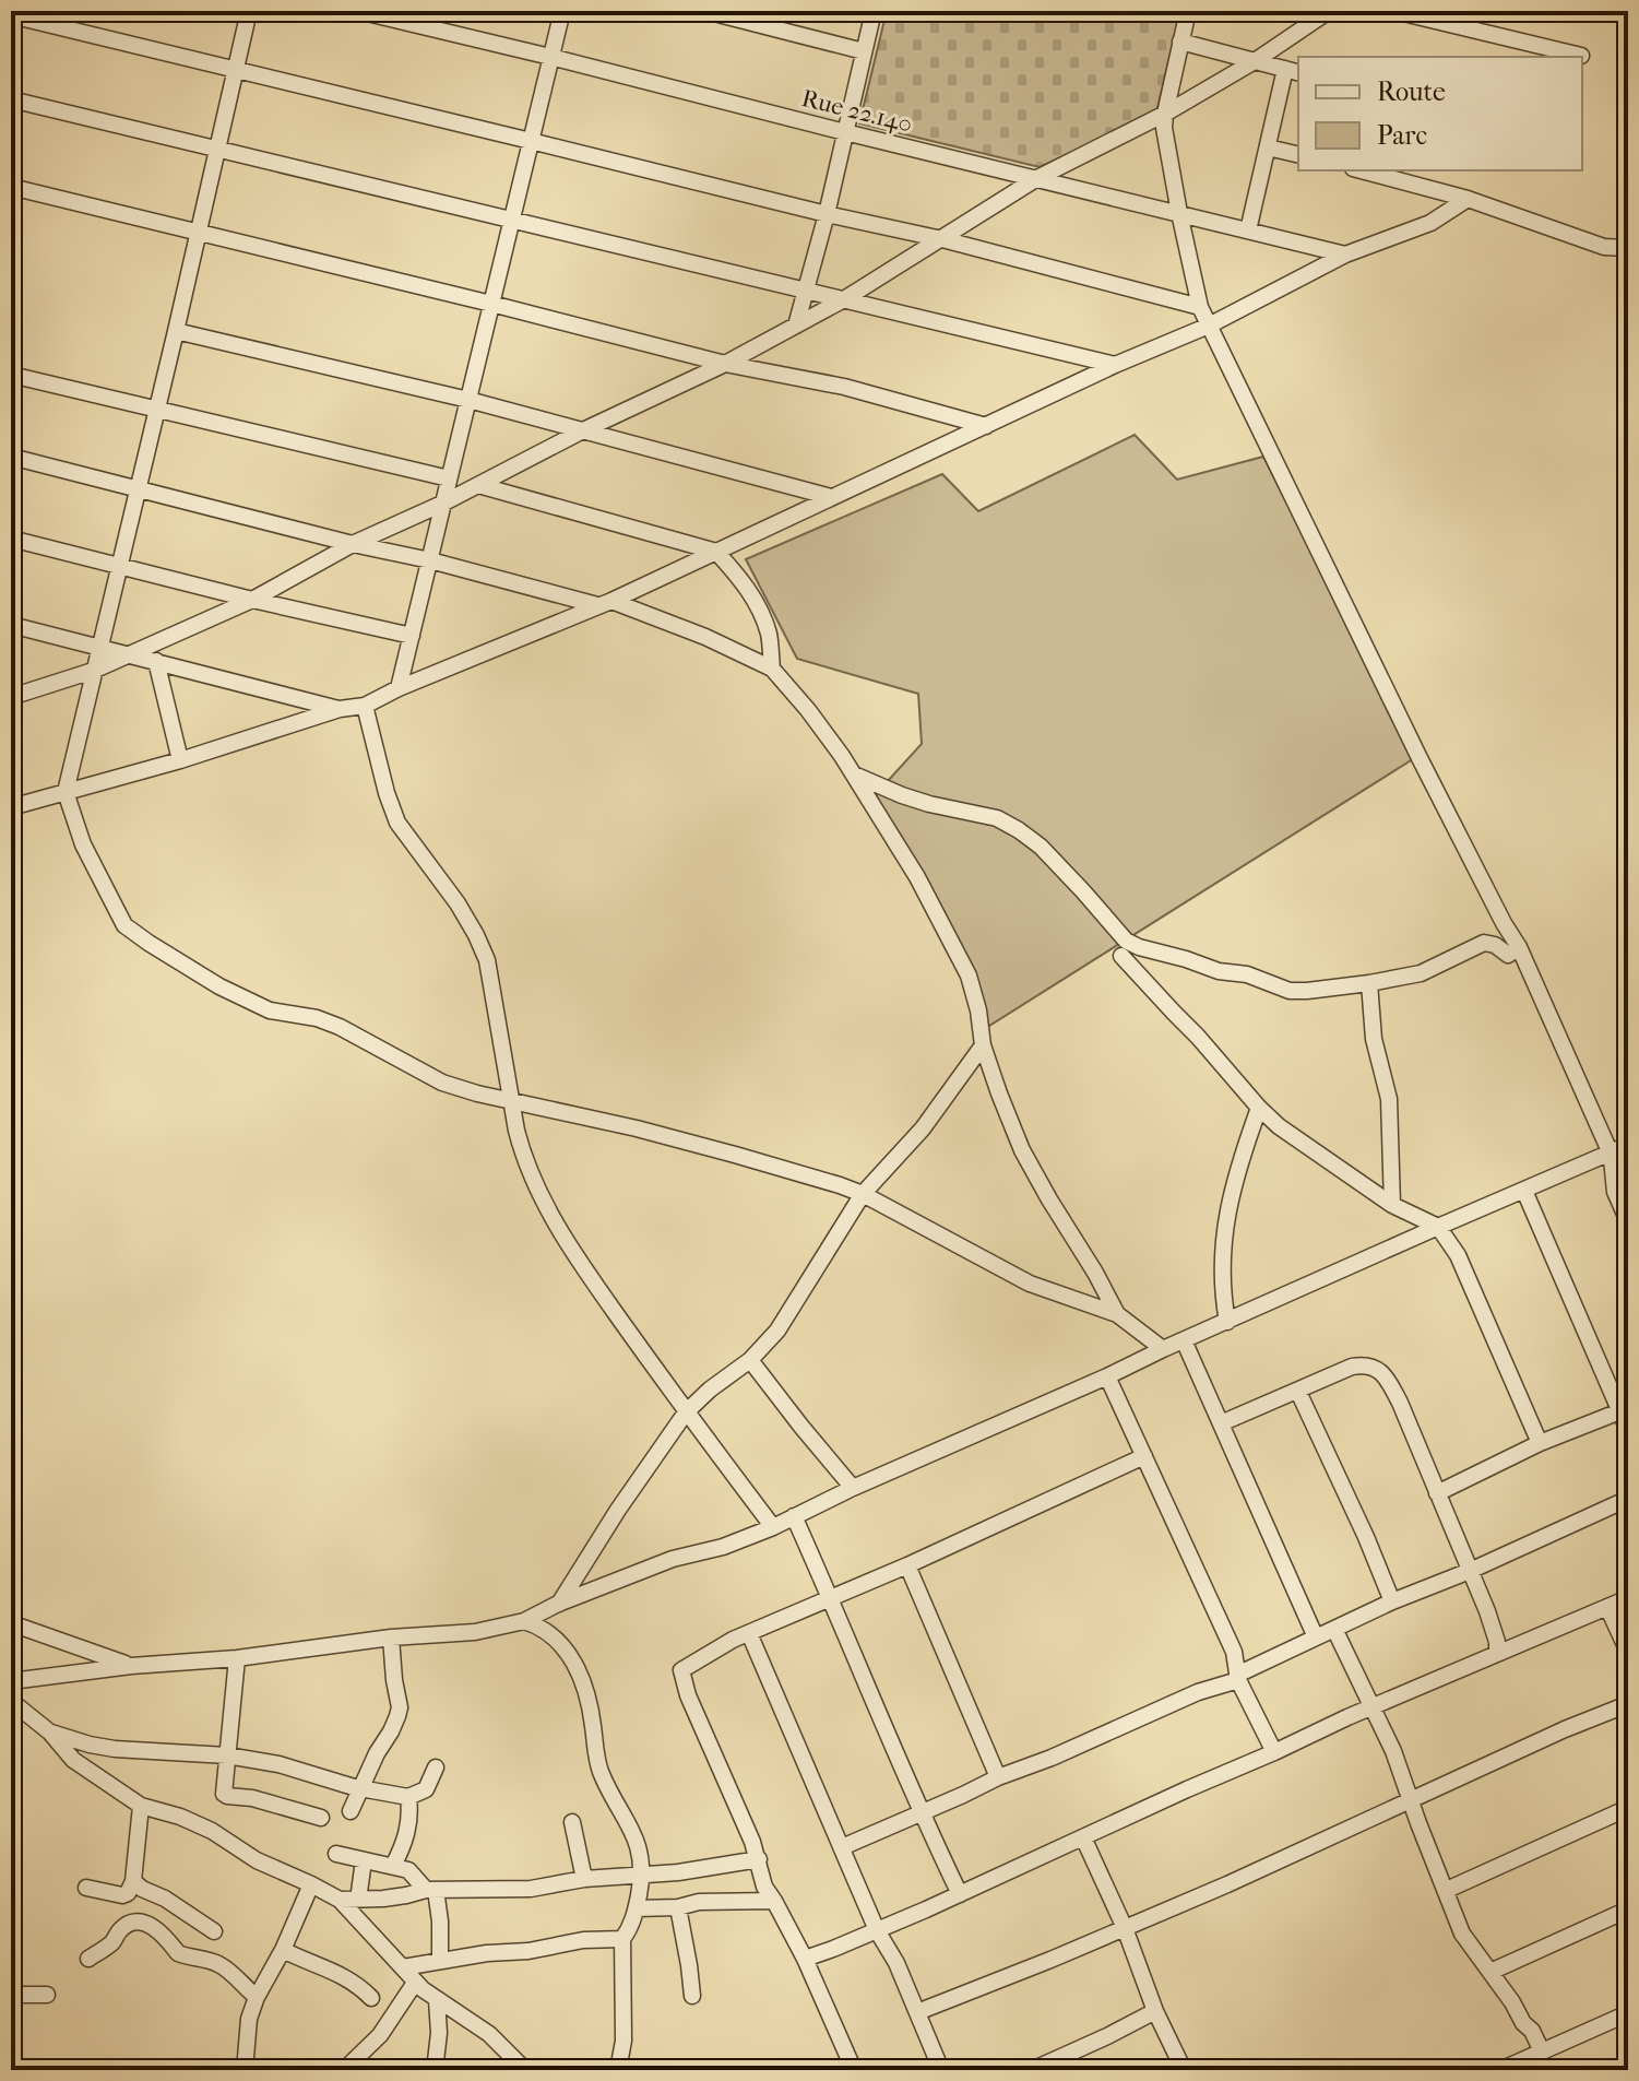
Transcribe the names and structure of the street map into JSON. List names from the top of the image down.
{
  "streets": {
    "street": ["Rue 22.140"]
  },
  "legend": ["Route", "Parc"]
}
